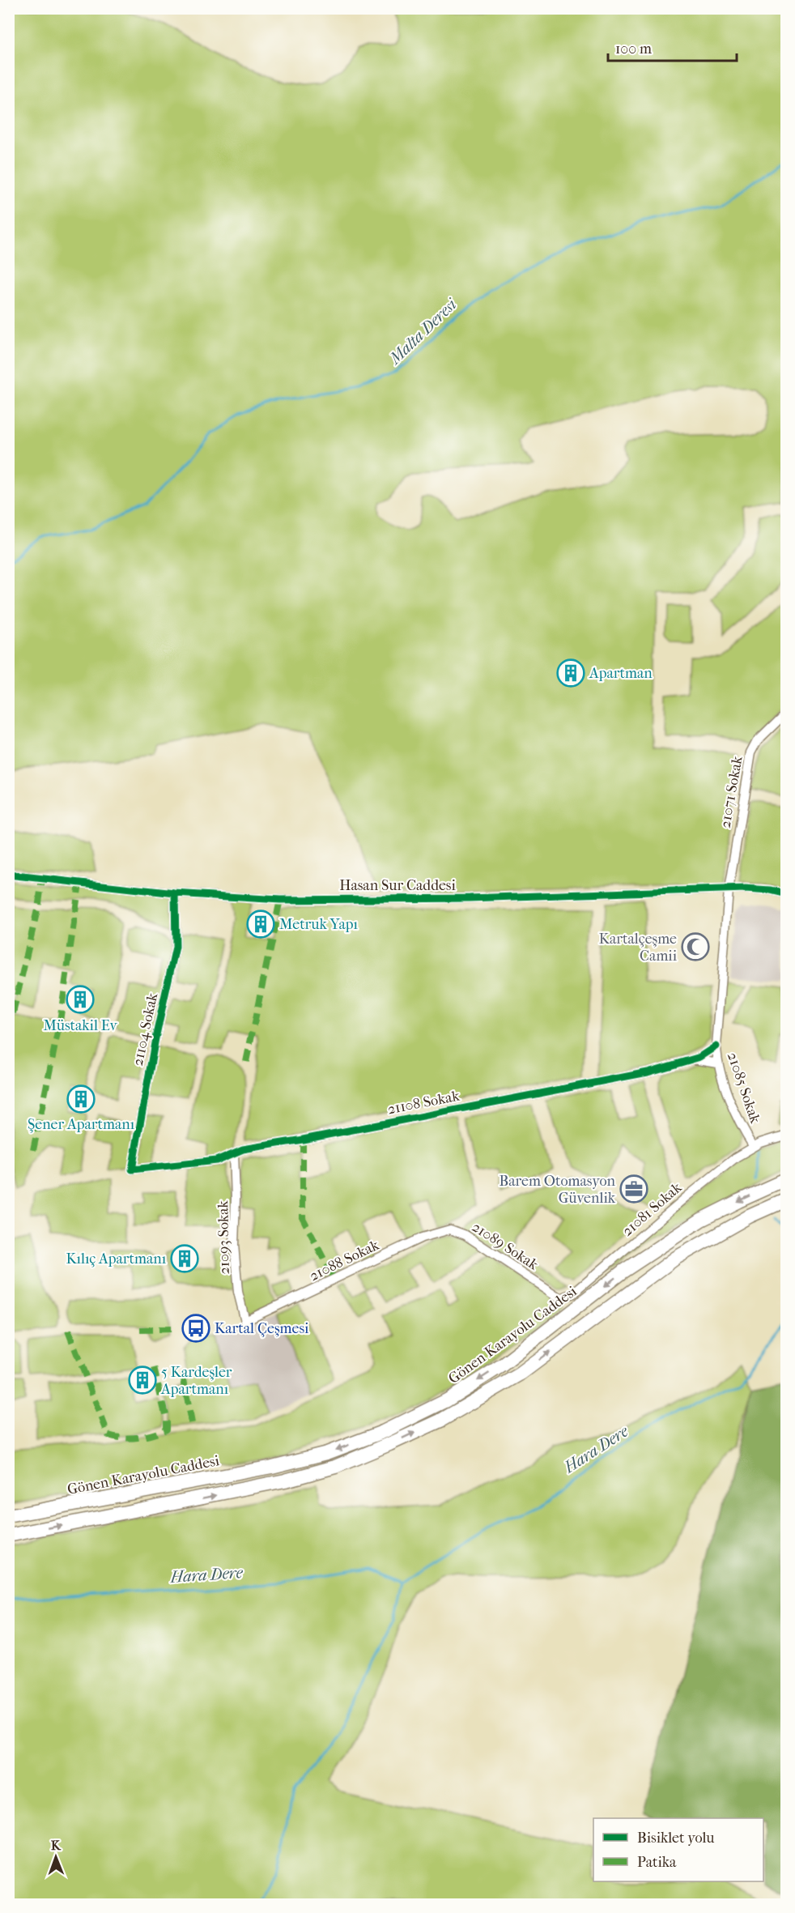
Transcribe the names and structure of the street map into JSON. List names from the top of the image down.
{
  "streets": {
    "highway": ["Gönen Karayolu Caddesi"],
    "street": [
      "21071 Sokak",
      "Hasan Sur Caddesi",
      "21104 Sokak",
      "21085 Sokak",
      "21108 Sokak",
      "21081 Sokak",
      "21093 Sokak",
      "21089 Sokak",
      "21088 Sokak"
    ]
  },
  "crossings": [
    ["21071 Sokak", "Hasan Sur Caddesi"],
    ["21071 Sokak", "21085 Sokak"],
    ["Hasan Sur Caddesi", "21104 Sokak"],
    ["Hasan Sur Caddesi", "21085 Sokak"],
    ["21104 Sokak", "21108 Sokak"],
    ["21085 Sokak", "21108 Sokak"],
    ["21085 Sokak", "21081 Sokak"],
    ["21108 Sokak", "21093 Sokak"],
    ["21081 Sokak", "21089 Sokak"],
    ["21093 Sokak", "21088 Sokak"],
    ["21089 Sokak", "21088 Sokak"]
  ],
  "water": ["Malta Deresi", "Hara Dere"],
  "places": {
    "building": [
      "Apartman",
      "Metruk Yapı",
      "Müstakil Ev",
      "Şener Apartmanı",
      "Kılıç Apartmanı",
      "5 Kardeşler Apartmanı"
    ],
    "mosque": ["Kartalçeşme Camii"],
    "office": ["Barem Otomasyon Güvenlik"],
    "bus stop": ["Kartal Çeşmesi"]
  },
  "legend": ["Bisiklet yolu", "Patika"],
  "scale_bar": "100 m",
  "north": "top"
}
